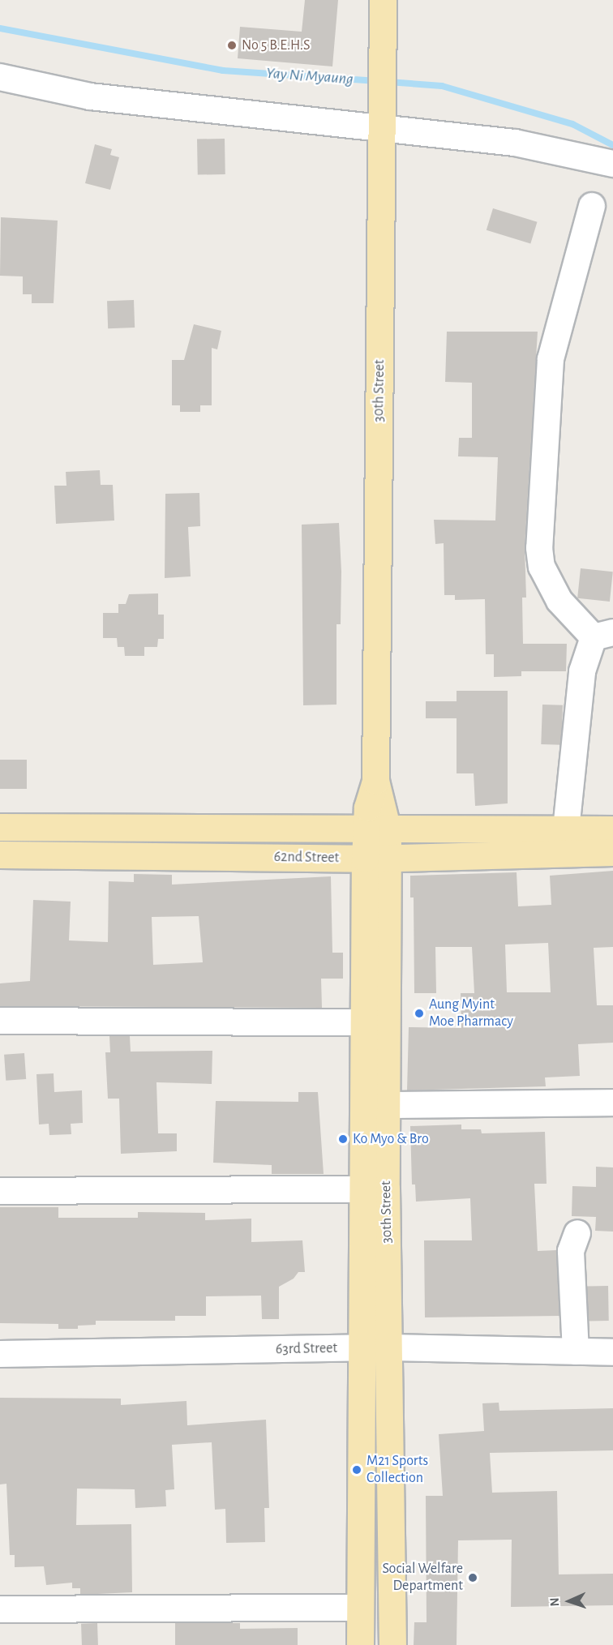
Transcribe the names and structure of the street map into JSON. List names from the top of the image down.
{
  "streets": {
    "main road": ["30th Street", "62nd Street"],
    "street": ["63rd Street"]
  },
  "crossings": [
    ["30th Street", "62nd Street"],
    ["30th Street", "63rd Street"]
  ],
  "water": ["Yay Ni Myaung"],
  "places": [
    "No 5 B.E.H.S",
    "Aung Myint Moe Pharmacy",
    "Ko Myo & Bro",
    "M21 Sports Collection",
    "Social Welfare Department"
  ],
  "north": "left"
}
